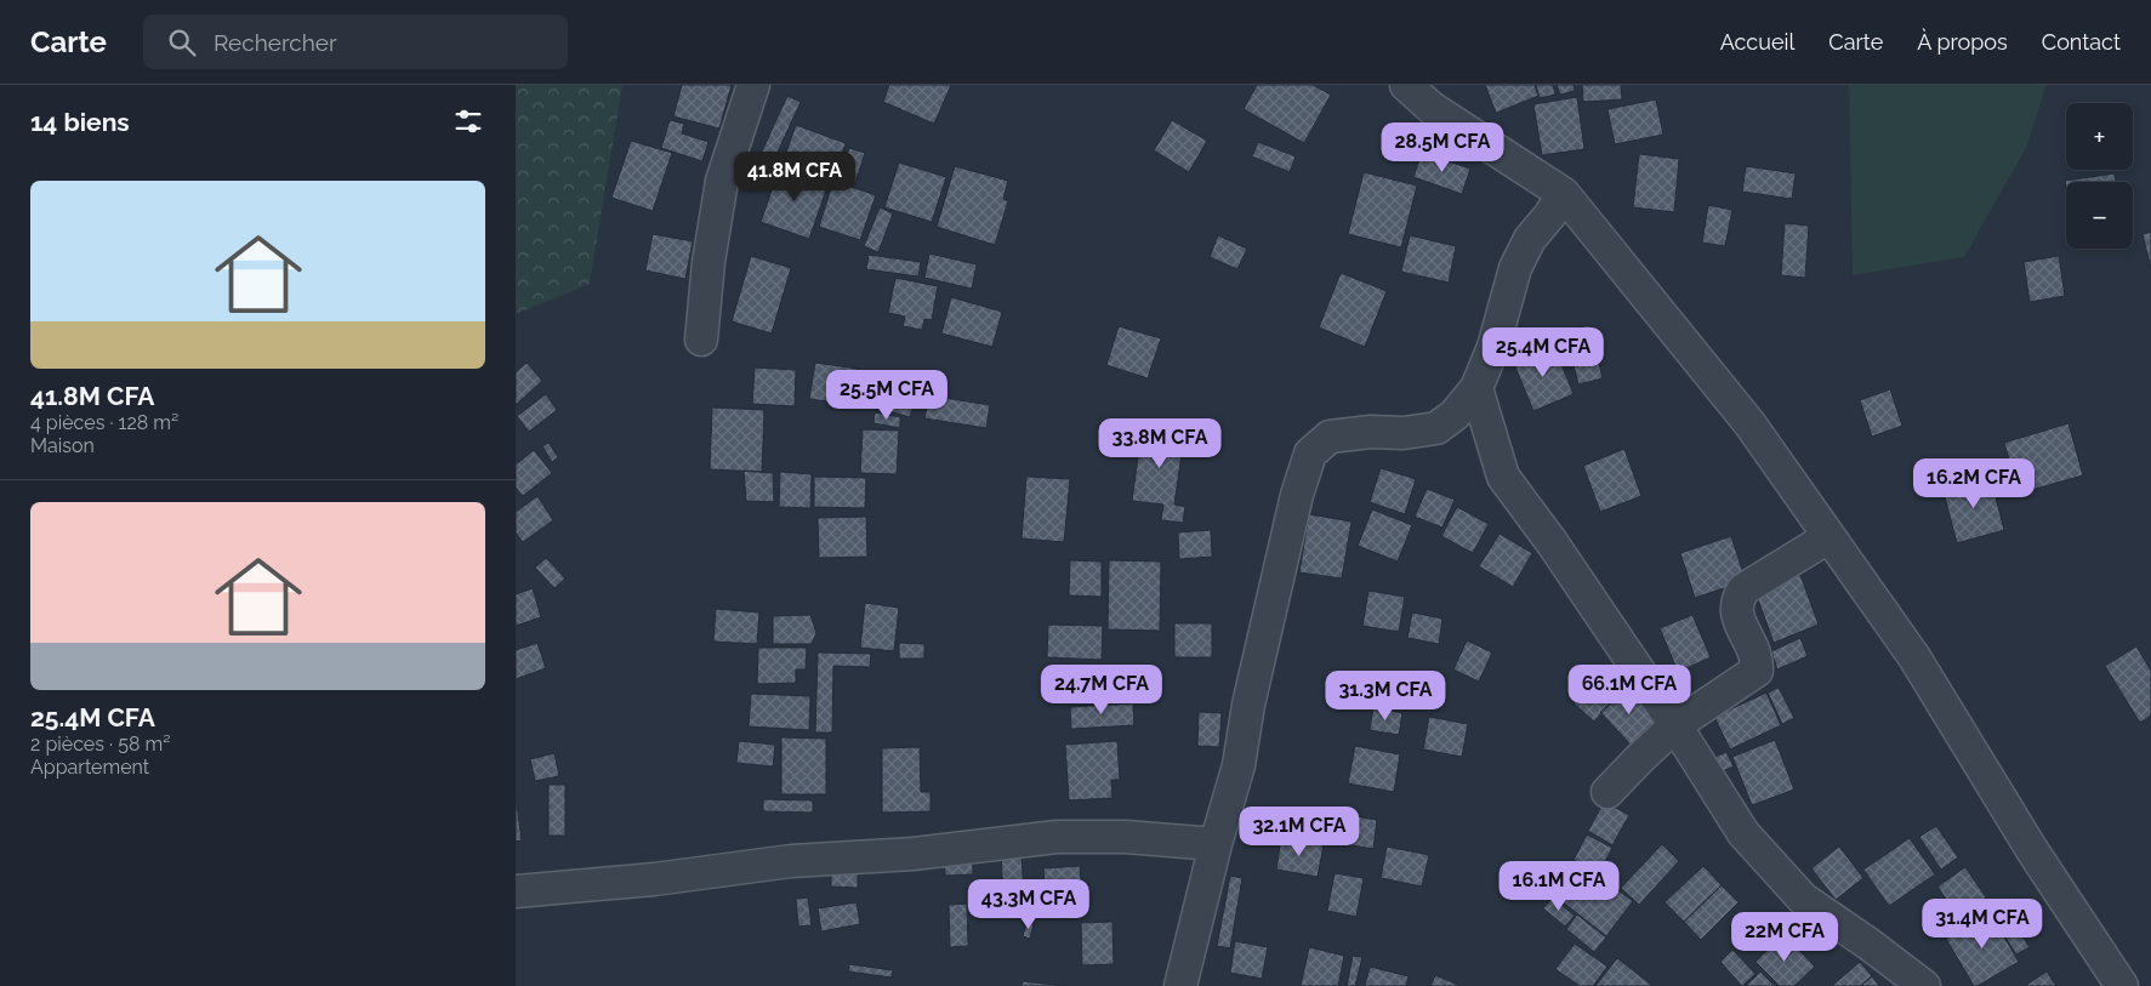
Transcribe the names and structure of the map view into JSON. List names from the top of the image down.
{
  "page": {
    "header": "Carte",
    "search": "Rechercher",
    "nav": [
      "Accueil",
      "Carte",
      "À propos",
      "Contact"
    ],
    "heading": "14 biens",
    "map_buttons": ["+", "−"],
    "price": [
      "28.5M CFA",
      "41.8M CFA",
      "25.4M CFA",
      "25.5M CFA",
      "33.8M CFA",
      "16.2M CFA",
      "24.7M CFA",
      "66.1M CFA",
      "31.3M CFA",
      "32.1M CFA",
      "16.1M CFA",
      "43.3M CFA",
      "31.4M CFA",
      "22M CFA"
    ],
    "list": [
      {
        "name": "41.8M CFA",
        "note": "4 pièces · 128 m² · Maison"
      },
      {
        "name": "25.4M CFA",
        "note": "2 pièces · 58 m² · Appartement"
      }
    ]
  }
}
